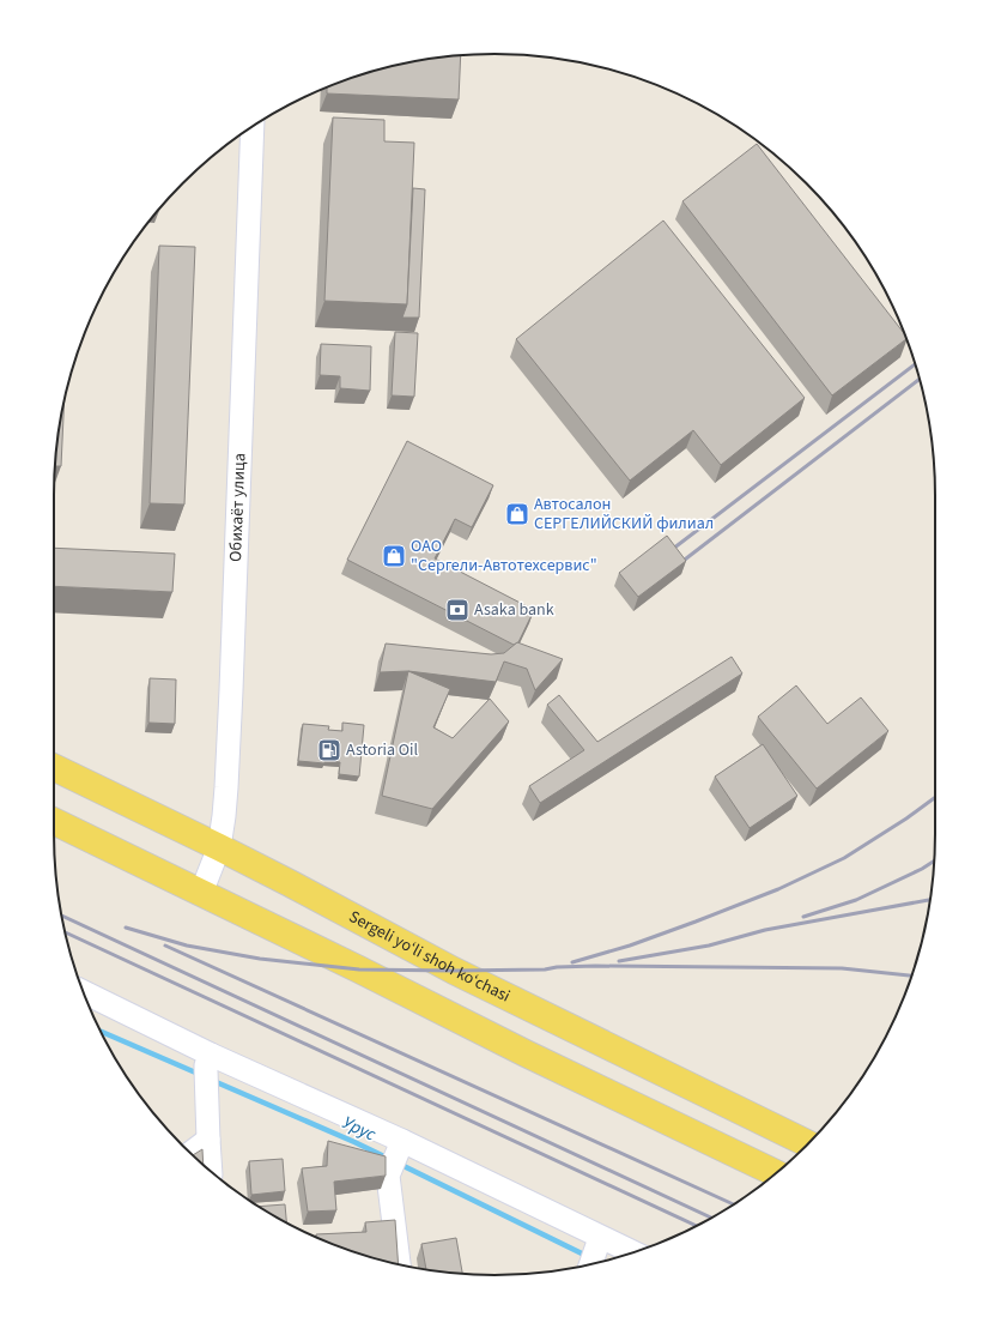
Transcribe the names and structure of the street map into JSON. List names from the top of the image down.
{
  "streets": {
    "main road": ["Sergeli yo‘li shoh ko‘chasi"],
    "street": ["Обихаёт улица"]
  },
  "crossings": [
    ["Обихаёт улица", "Sergeli yo‘li shoh ko‘chasi"]
  ],
  "water": ["Урус"],
  "places": {
    "shop": ["Автосалон СЕРГЕЛИЙСКИЙ филиал", "ОАО \"Сергели-Автотехсервис\""],
    "bank": ["Asaka bank"],
    "fuel station": ["Astoria Oil"]
  }
}
